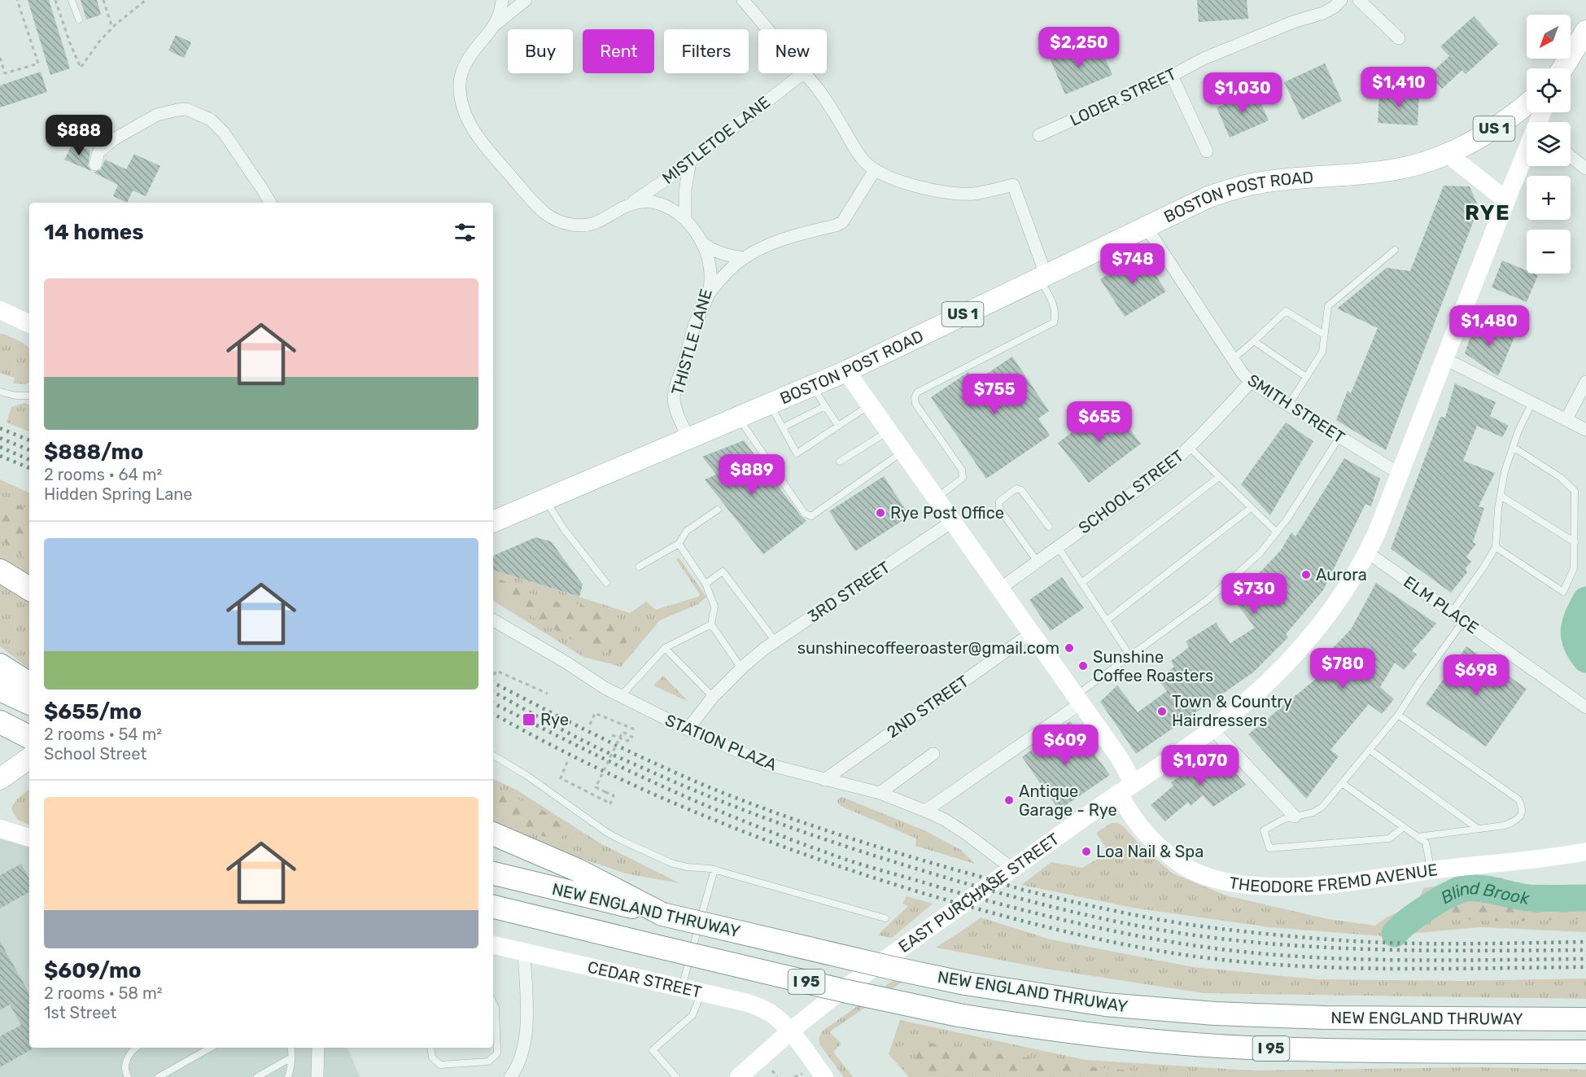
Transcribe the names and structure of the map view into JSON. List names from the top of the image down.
{
  "streets": {
    "highway": ["NEW ENGLAND THRUWAY", "I 95"],
    "main road": ["US 1", "BOSTON POST ROAD"],
    "street": [
      "LODER STREET",
      "MISTLETOE LANE",
      "THISTLE LANE",
      "SMITH STREET",
      "SCHOOL STREET",
      "3RD STREET",
      "ELM PLACE",
      "2ND STREET",
      "STATION PLAZA",
      "THEODORE FREMD AVENUE",
      "EAST PURCHASE STREET",
      "CEDAR STREET"
    ]
  },
  "crossings": [
    ["MISTLETOE LANE", "THISTLE LANE"],
    ["BOSTON POST ROAD", "THISTLE LANE"],
    ["BOSTON POST ROAD", "SMITH STREET"],
    ["BOSTON POST ROAD", "THEODORE FREMD AVENUE"],
    ["SMITH STREET", "SCHOOL STREET"],
    ["SMITH STREET", "EAST PURCHASE STREET"],
    ["SCHOOL STREET", "THEODORE FREMD AVENUE"],
    ["3RD STREET", "STATION PLAZA"],
    ["3RD STREET", "THEODORE FREMD AVENUE"],
    ["ELM PLACE", "EAST PURCHASE STREET"],
    ["2ND STREET", "STATION PLAZA"],
    ["2ND STREET", "THEODORE FREMD AVENUE"],
    ["STATION PLAZA", "EAST PURCHASE STREET"],
    ["THEODORE FREMD AVENUE", "EAST PURCHASE STREET"],
    ["EAST PURCHASE STREET", "CEDAR STREET"]
  ],
  "districts": ["RYE"],
  "water": ["Blind Brook"],
  "places": {
    "other": [
      "Rye Post Office",
      "Aurora",
      "sunshinecoffeeroaster@gmail.com",
      "Sunshine Coffee Roasters",
      "Town & Country Hairdressers",
      "Antique Garage - Rye",
      "Loa Nail & Spa"
    ],
    "transit": ["Rye"]
  },
  "north": "bottom left",
  "page": {
    "map_buttons": ["+", "−"],
    "price": [
      "$2,250",
      "$1,410",
      "$1,030",
      "$888",
      "$748",
      "$1,480",
      "$755",
      "$655",
      "$889",
      "$730",
      "$780",
      "$698",
      "$609",
      "$1,070"
    ],
    "chip": [
      "Buy",
      "Rent",
      "Filters",
      "New"
    ],
    "heading": "14 homes",
    "list": [
      {
        "name": "$888/mo",
        "note": "2 rooms · 64 m² · Hidden Spring Lane"
      },
      {
        "name": "$655/mo",
        "note": "2 rooms · 54 m² · School Street"
      },
      {
        "name": "$609/mo",
        "note": "2 rooms · 58 m² · 1st Street"
      }
    ]
  }
}
